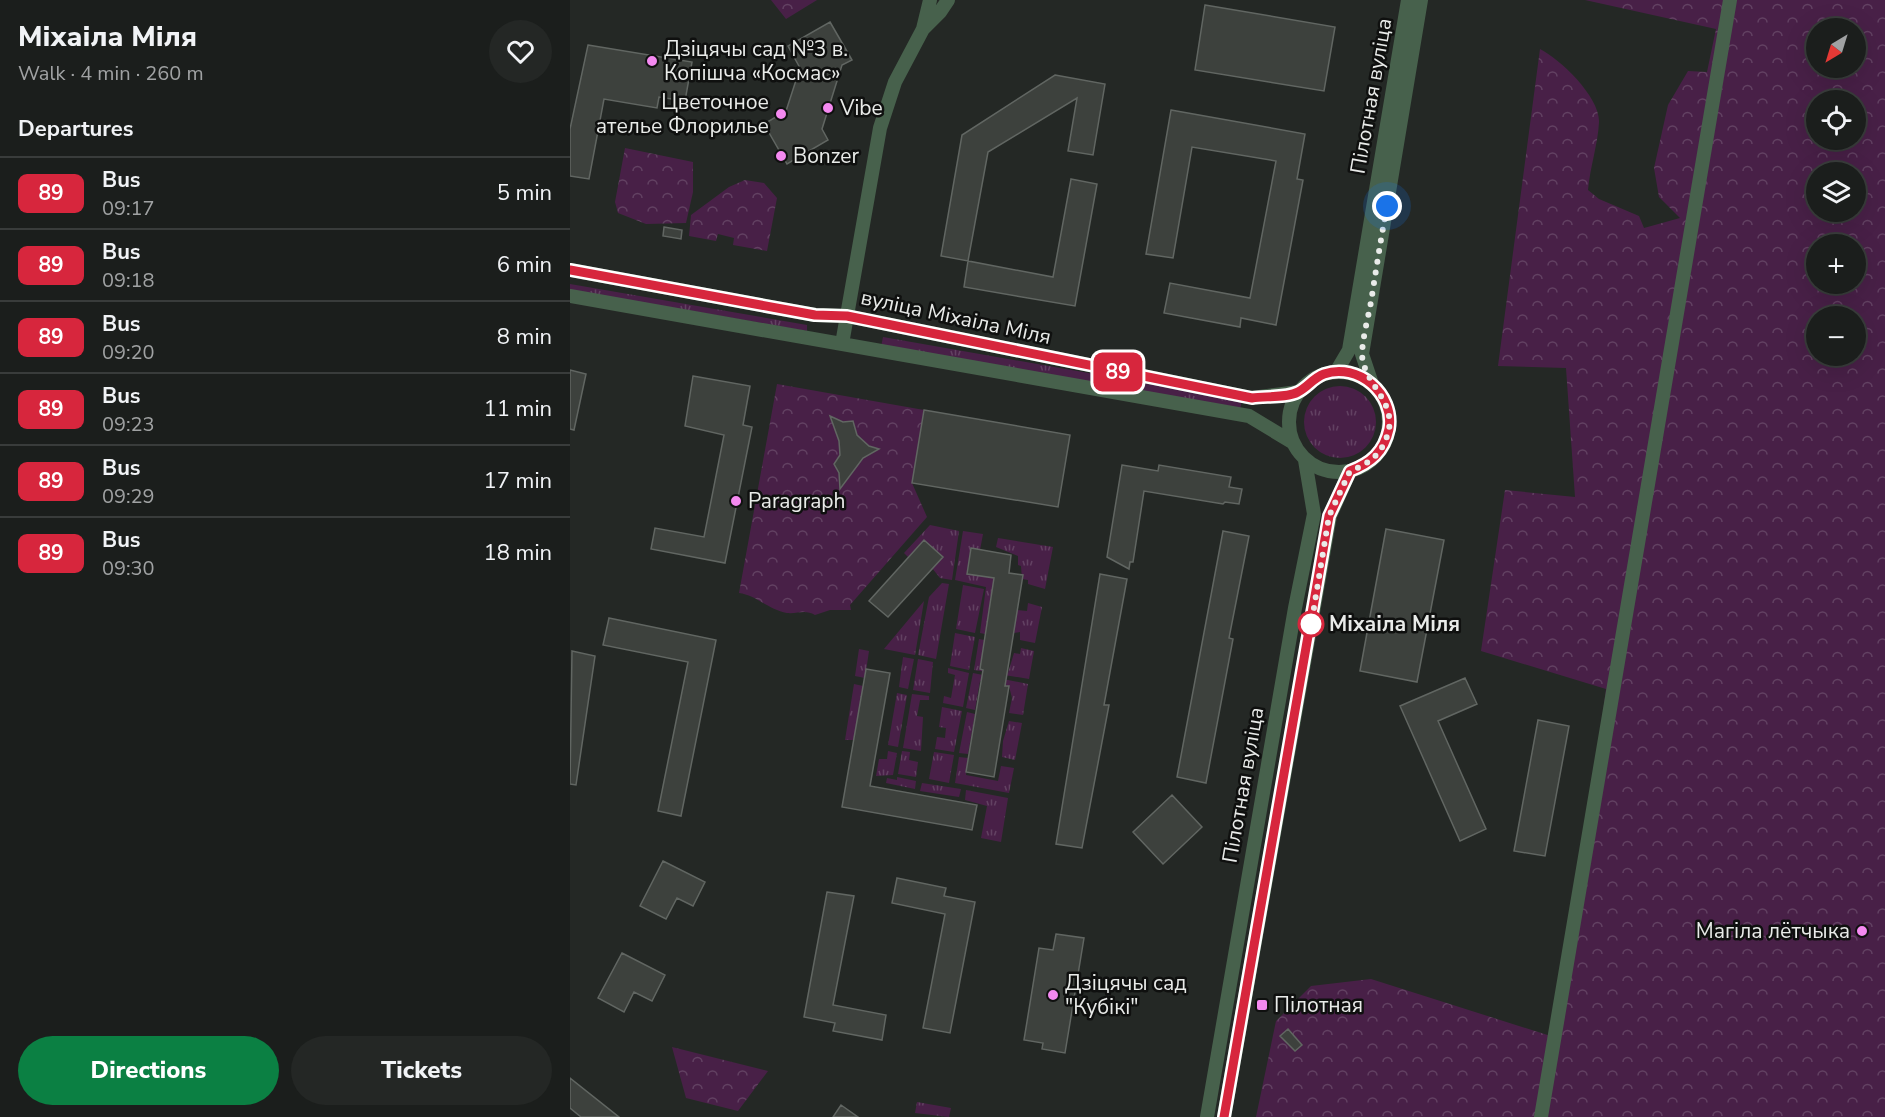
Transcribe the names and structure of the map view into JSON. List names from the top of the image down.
{
  "streets": {
    "street": ["Пілотная вуліца", "вуліца Міхаіла Міля"]
  },
  "crossings": [
    ["Пілотная вуліца", "вуліца Міхаіла Міля"]
  ],
  "places": {
    "other": [
      "Дзіцячы сад №3 в. Копішча «Космас»",
      "Vibe",
      "Цветочное ателье Флорилье",
      "Bonzer",
      "Paragraph",
      "Міхаіла Міля",
      "Магіла лётчыка",
      "Дзіцячы сад \"Кубікі\""
    ],
    "transit": ["Пілотная"]
  },
  "lines": ["bus line 89"],
  "north": "bottom left",
  "page": {
    "heading": [
      ["Міхаіла Міля", "Walk · 4 min · 260 m"],
      "Departures"
    ],
    "on_map": "89",
    "map_buttons": ["+", "−"],
    "list": [
      {
        "mark": "89",
        "name": "Bus",
        "note": "09:17",
        "value": "5 min"
      },
      {
        "mark": "89",
        "name": "Bus",
        "note": "09:18",
        "value": "6 min"
      },
      {
        "mark": "89",
        "name": "Bus",
        "note": "09:20",
        "value": "8 min"
      },
      {
        "mark": "89",
        "name": "Bus",
        "note": "09:23",
        "value": "11 min"
      },
      {
        "mark": "89",
        "name": "Bus",
        "note": "09:29",
        "value": "17 min"
      },
      {
        "mark": "89",
        "name": "Bus",
        "note": "09:30",
        "value": "18 min"
      }
    ],
    "buttons": ["Directions", "Tickets"]
  }
}
